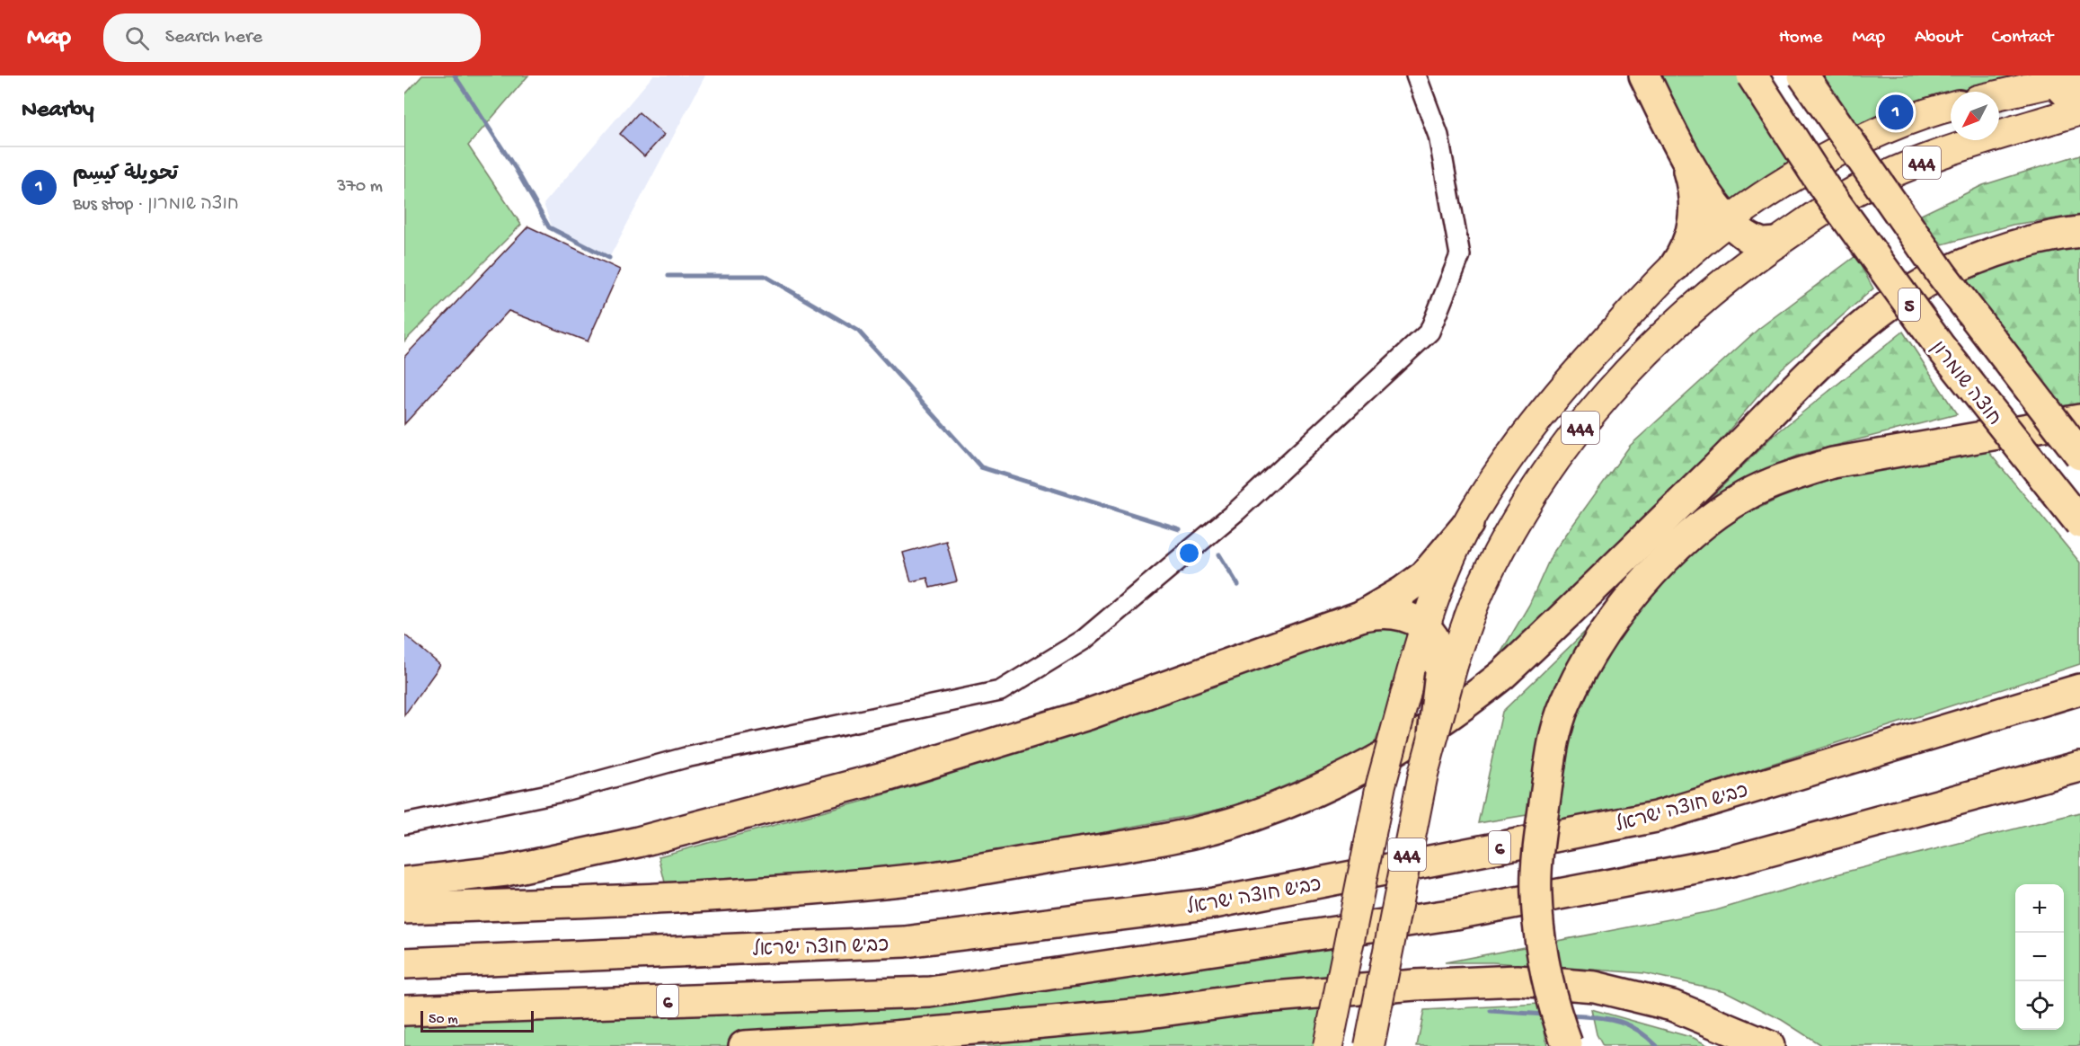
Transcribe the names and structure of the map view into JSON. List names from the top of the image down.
{
  "streets": {
    "highway": [
      "5",
      "חוצה שומרון",
      "כביש חוצה ישראל",
      "6"
    ],
    "main road": ["444"]
  },
  "scale_bar": "50 m",
  "north": "bottom left",
  "page": {
    "header": "Map",
    "search": "Search here",
    "nav": [
      "Home",
      "Map",
      "About",
      "Contact"
    ],
    "heading": "Nearby",
    "pins": "1",
    "list": [
      {
        "mark": "1",
        "name": "تحويلة كيسِم",
        "note": "Bus stop · חוצה שומרון",
        "value": "370 m"
      }
    ],
    "map_buttons": ["+", "−"],
    "scale": "50 m"
  }
}
